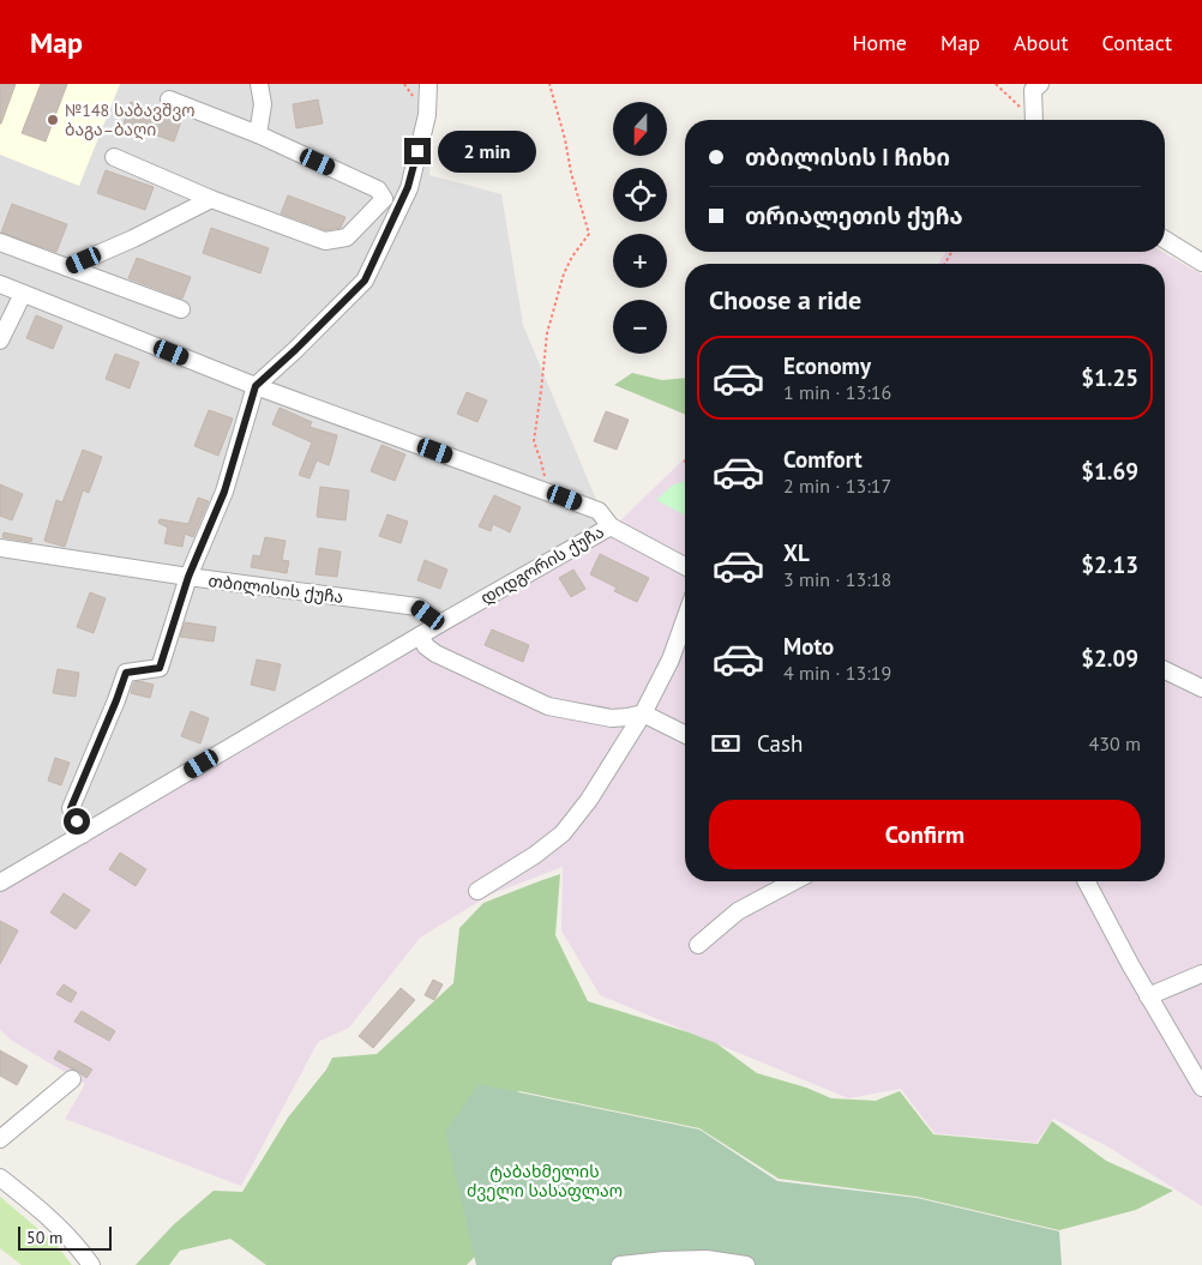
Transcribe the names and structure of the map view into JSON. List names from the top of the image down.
{
  "streets": {
    "street": ["დიდგორის ქუჩა", "თბილისის ქუჩა"]
  },
  "crossings": [
    ["დიდგორის ქუჩა", "თბილისის ქუჩა"]
  ],
  "parks": ["ტაბახმელის ძველი სასაფლაო"],
  "places": ["№148 საბავშვო ბაგა–ბაღი"],
  "scale_bar": "50 m",
  "north": "bottom",
  "page": {
    "header": "Map",
    "nav": [
      "Home",
      "Map",
      "About",
      "Contact"
    ],
    "map_buttons": ["+", "−"],
    "banner": ["თბილისის I ჩიხი", "თრიალეთის ქუჩა"],
    "bubble": "2 min",
    "heading": "Choose a ride",
    "list": [
      {
        "name": "Economy",
        "note": "1 min · 13:16",
        "value": "$1.25"
      },
      {
        "name": "Comfort",
        "note": "2 min · 13:17",
        "value": "$1.69"
      },
      {
        "name": "XL",
        "note": "3 min · 13:18",
        "value": "$2.13"
      },
      {
        "name": "Moto",
        "note": "4 min · 13:19",
        "value": "$2.09"
      }
    ],
    "pay": ["Cash", "430 m"],
    "buttons": "Confirm",
    "scale": "50 m"
  }
}
